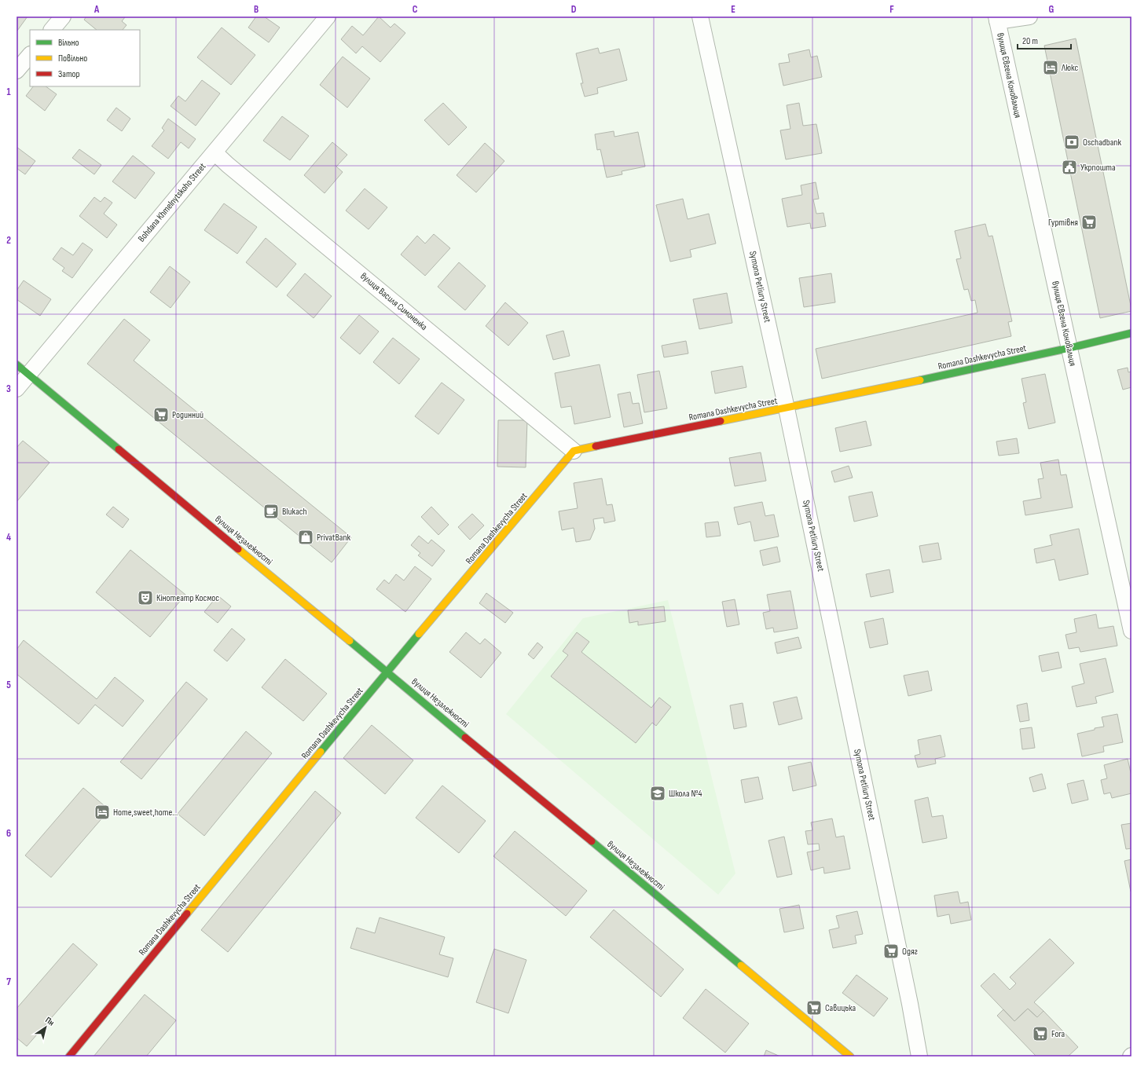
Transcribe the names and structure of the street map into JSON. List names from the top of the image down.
{
  "streets": {
    "street": [
      "вулиця Євгена Коновальця",
      "Bohdana Khmelnytskoho Street",
      "Symona Petliury Street",
      "вулиця Василя Симоненка",
      "Romana Dashkevycha Street",
      "вулиця Незалежності"
    ]
  },
  "crossings": [
    ["вулиця Євгена Коновальця", "Romana Dashkevycha Street"],
    ["Bohdana Khmelnytskoho Street", "вулиця Василя Симоненка"],
    ["Bohdana Khmelnytskoho Street", "вулиця Незалежності"],
    ["Symona Petliury Street", "Romana Dashkevycha Street"],
    ["вулиця Василя Симоненка", "Romana Dashkevycha Street"],
    ["Romana Dashkevycha Street", "вулиця Незалежності"]
  ],
  "places": {
    "hotel": ["Люкс", "Home,sweet,home..."],
    "bank": ["Oschadbank"],
    "public building": ["Укрпошта"],
    "supermarket": [
      "Гуртівня",
      "Родинний",
      "Одяг",
      "Савицька",
      "Fora"
    ],
    "cafe": ["Blukach"],
    "shop": ["PrivatBank"],
    "theatre": ["Кінотеатр Космос"],
    "school or university": ["Школа №4"]
  },
  "legend": ["Вільно", "Повільно", "Затор"],
  "scale_bar": "20 m",
  "north": "top right",
  "grid": {
    "columns": [
      "A",
      "B",
      "C",
      "D",
      "E",
      "F",
      "G"
    ],
    "rows": [
      "1",
      "2",
      "3",
      "4",
      "5",
      "6",
      "7"
    ]
  }
}
